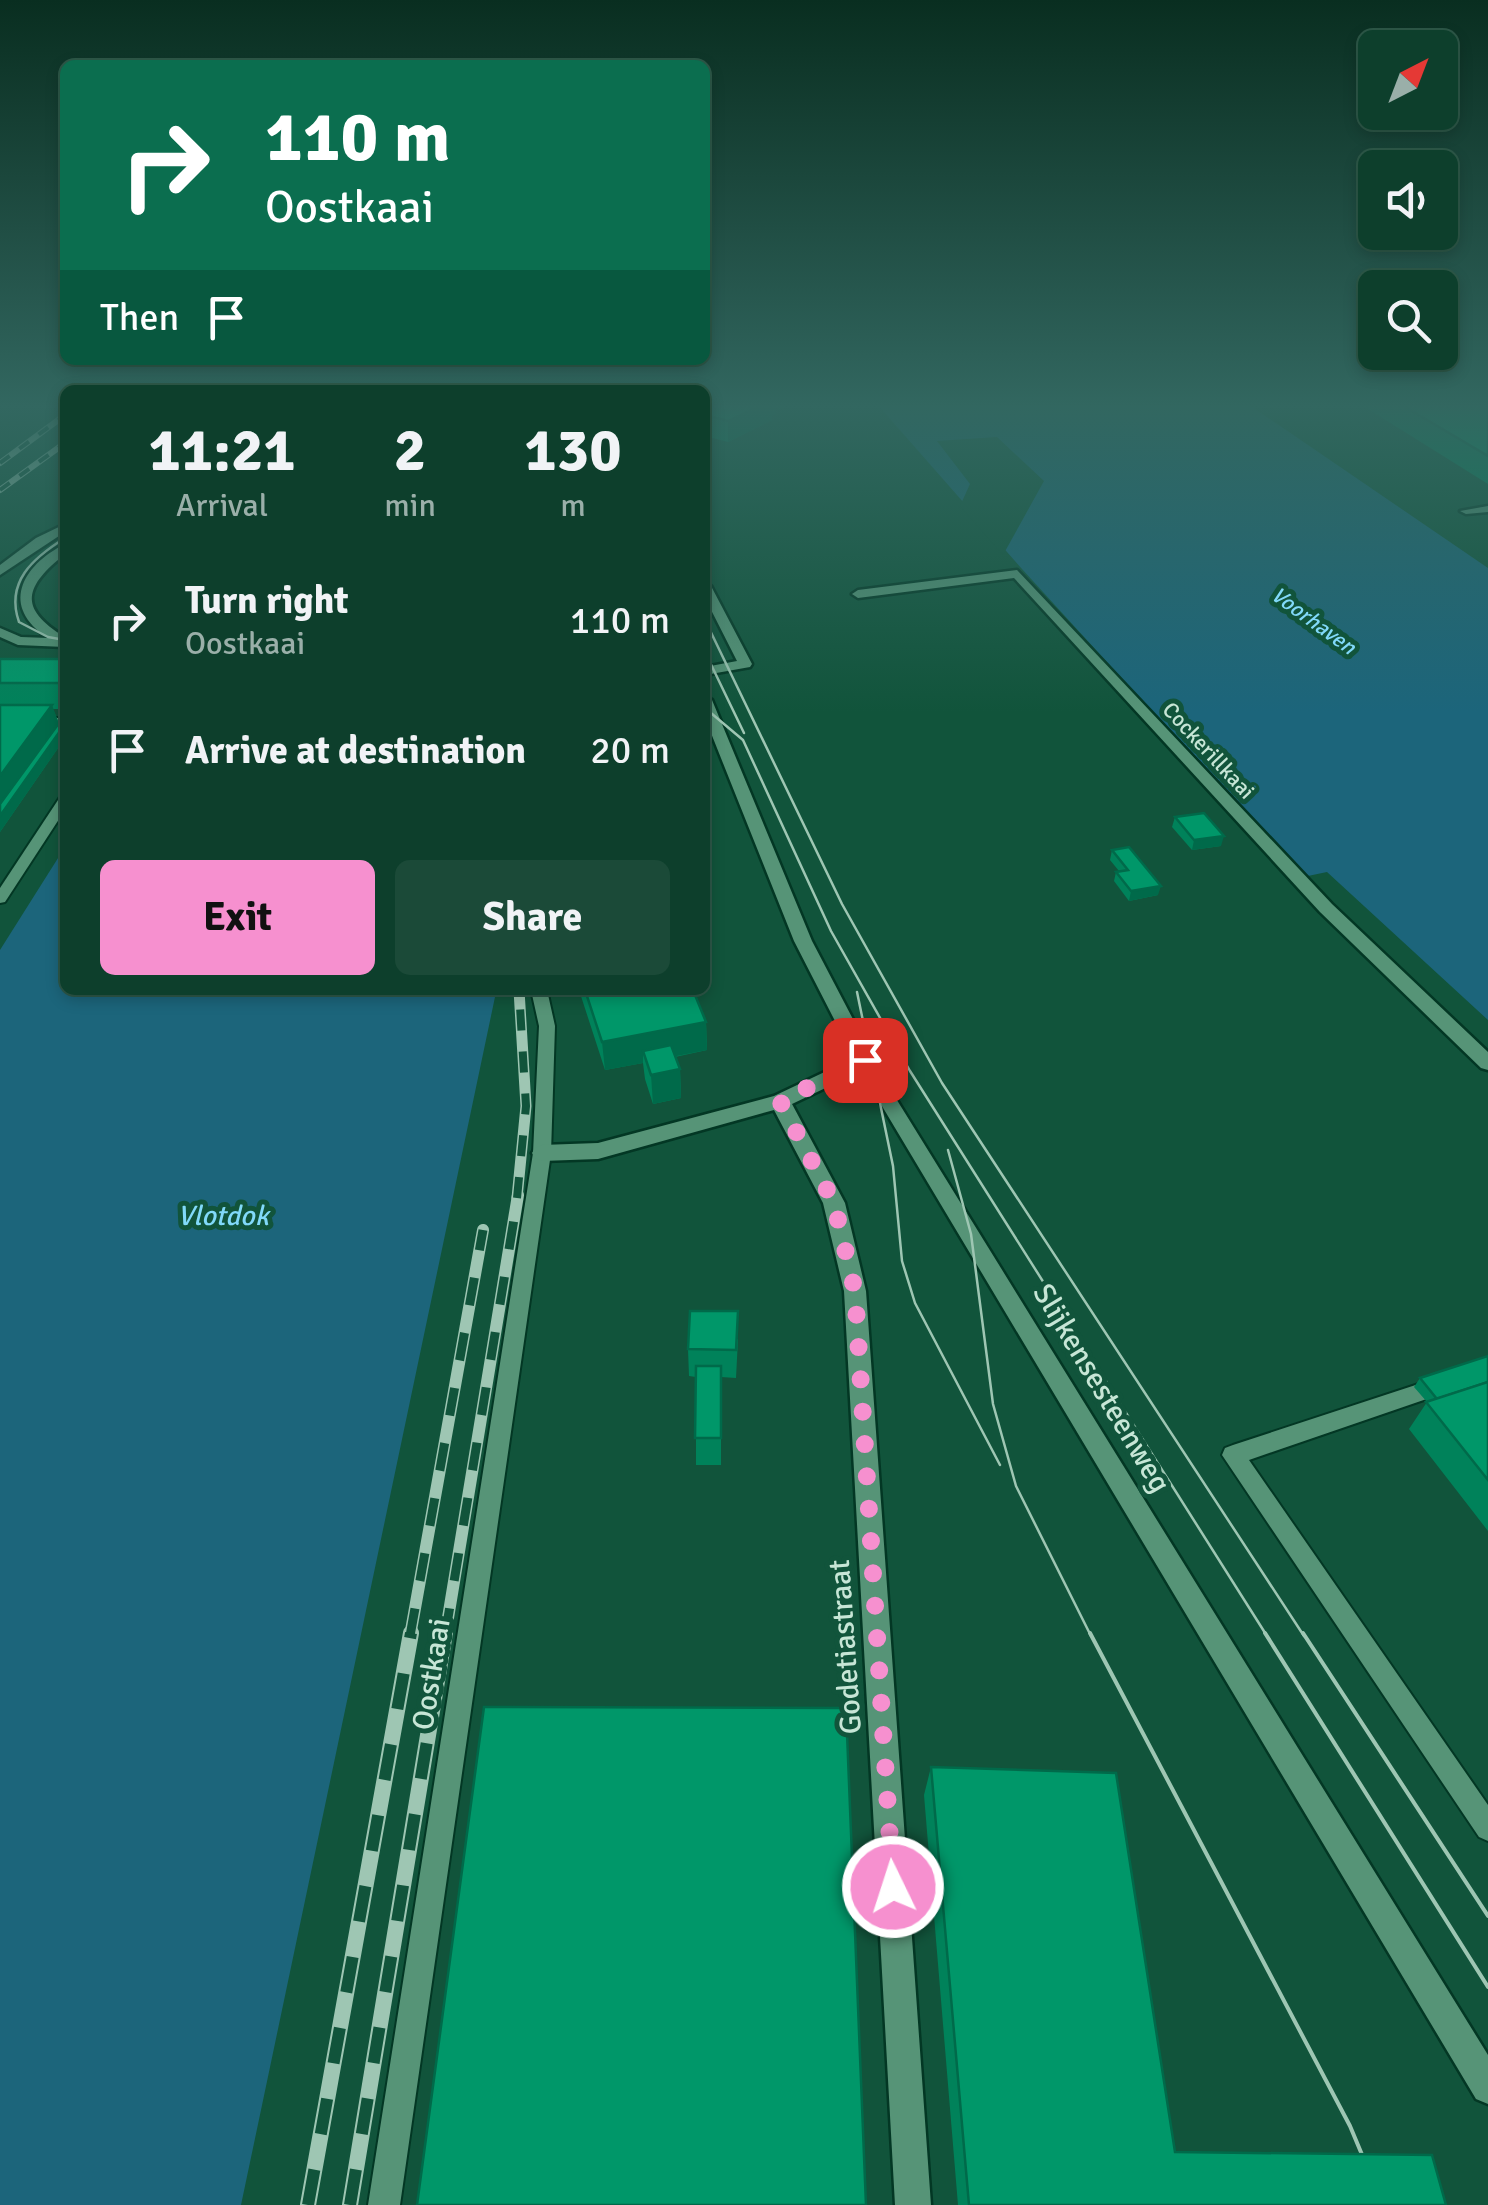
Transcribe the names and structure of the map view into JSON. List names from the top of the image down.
{
  "streets": {
    "street": ["Cockerillkaai", "Slijkensesteenweg", "Godetiastraat"],
    "lane": ["Oostkaai"]
  },
  "water": ["Voorhaven", "Vlotdok"],
  "north": "top right",
  "page": {
    "turn": ["110 m", "Oostkaai"],
    "then": "Then",
    "eta": [
      "11:21",
      "Arrival",
      "2",
      "min",
      "130",
      "m"
    ],
    "list": [
      {
        "name": "Turn right",
        "note": "Oostkaai",
        "value": "110 m"
      },
      {
        "name": "Arrive at destination",
        "value": "20 m"
      }
    ],
    "buttons": ["Exit", "Share"]
  }
}
